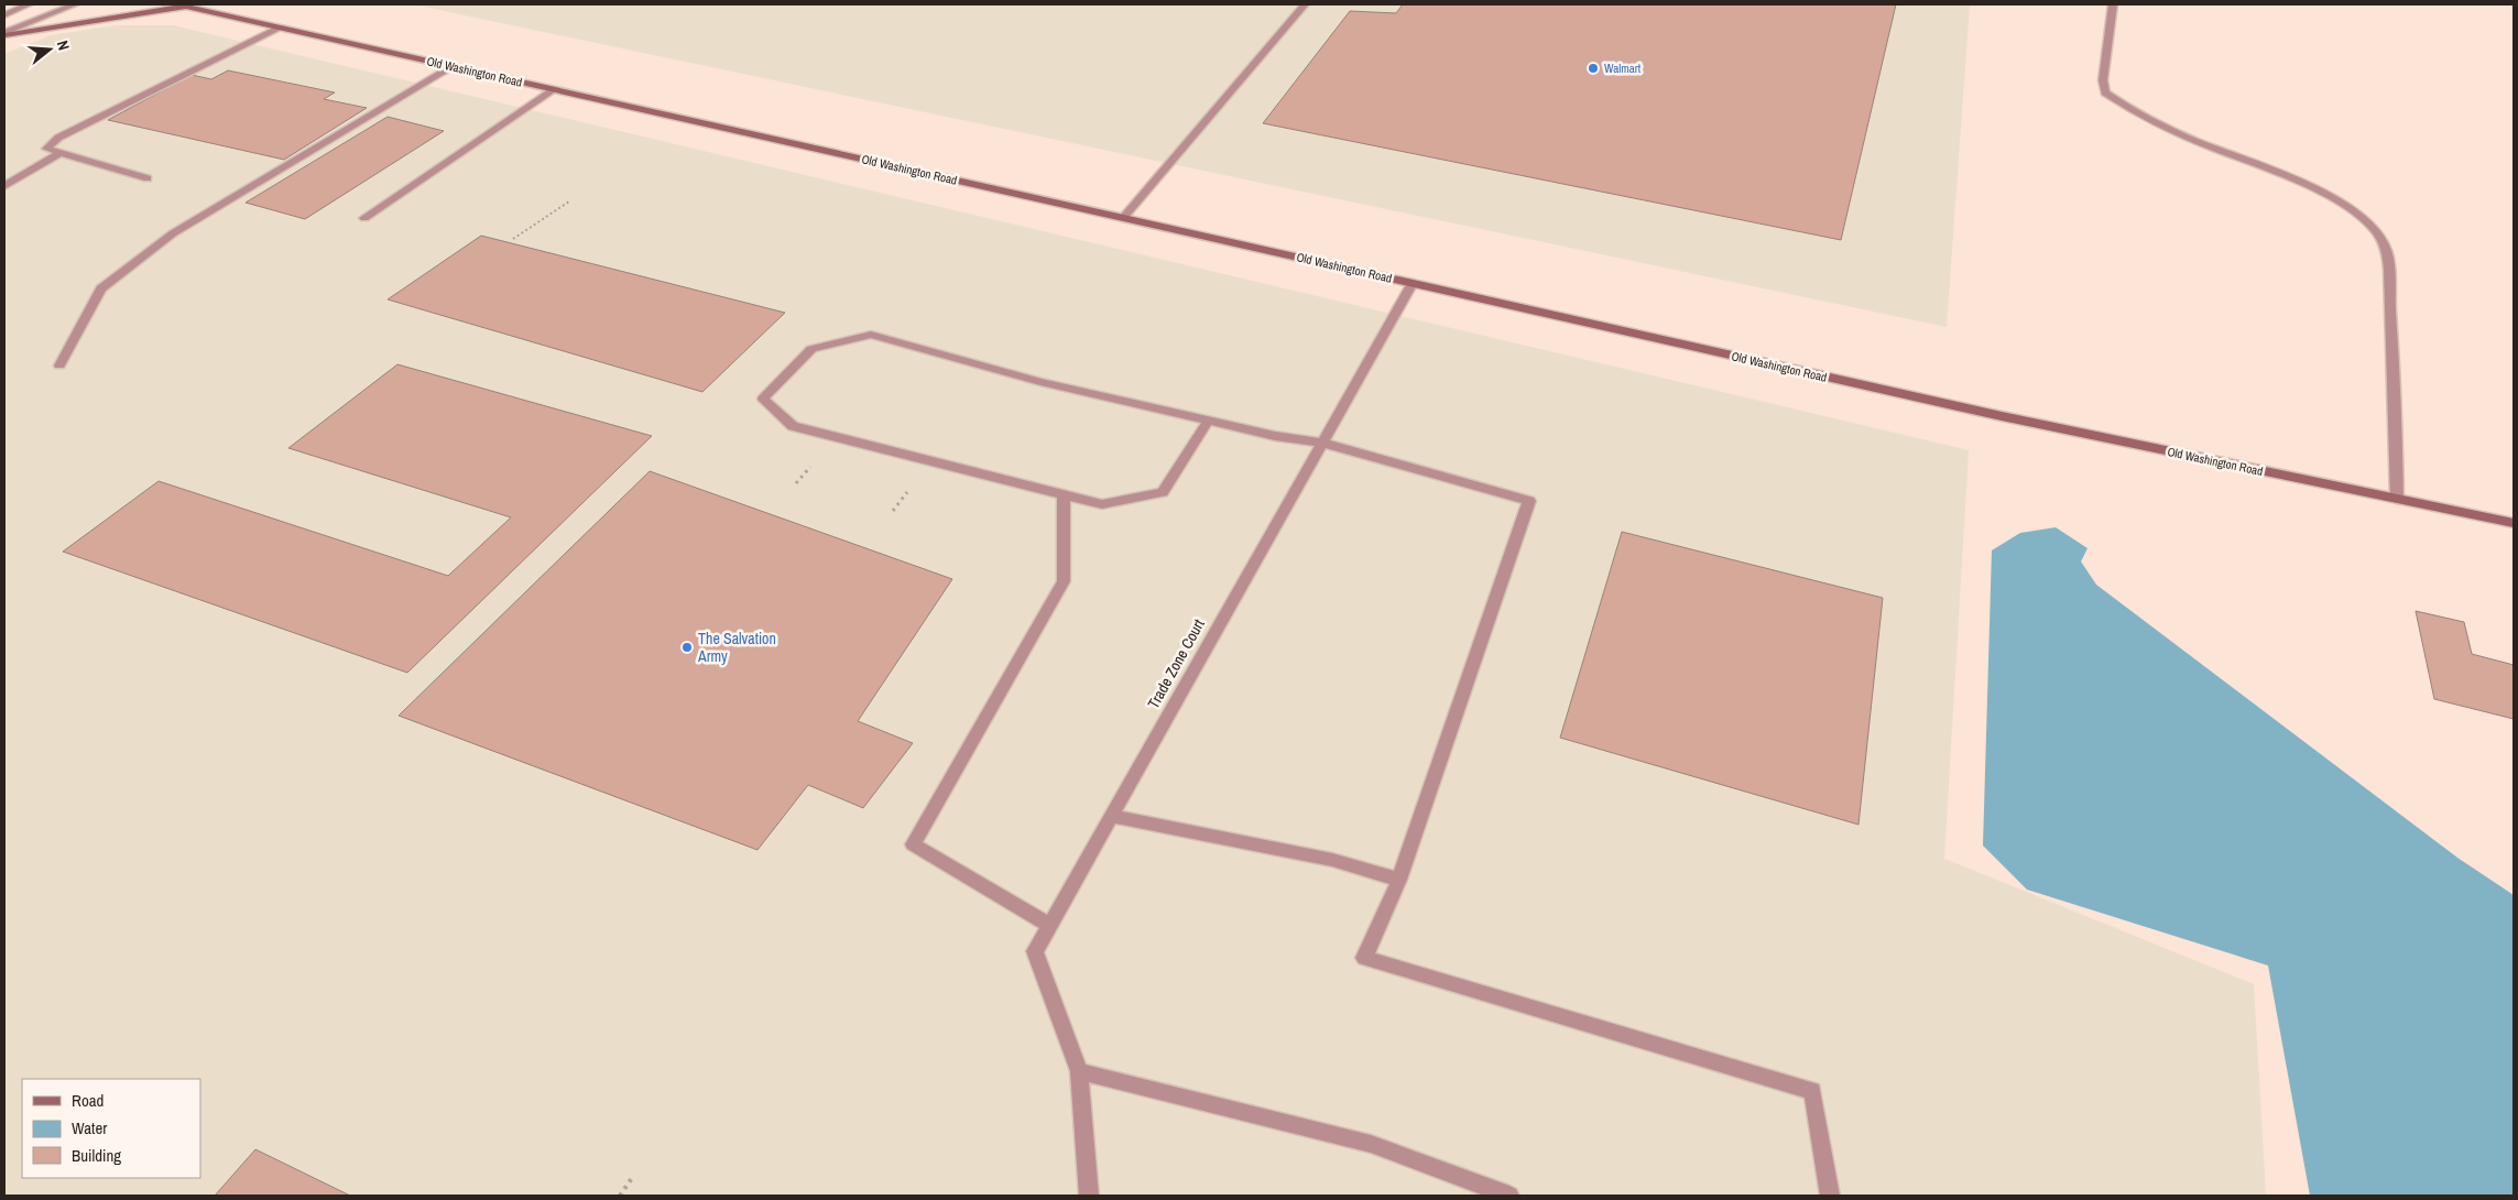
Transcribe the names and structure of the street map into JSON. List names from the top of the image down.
{
  "streets": {
    "main road": ["Old Washington Road"],
    "street": ["Trade Zone Court"]
  },
  "crossings": [
    ["Old Washington Road", "Trade Zone Court"]
  ],
  "places": ["Walmart", "The Salvation Army"],
  "legend": ["Road", "Water", "Building"],
  "north": "right"
}
